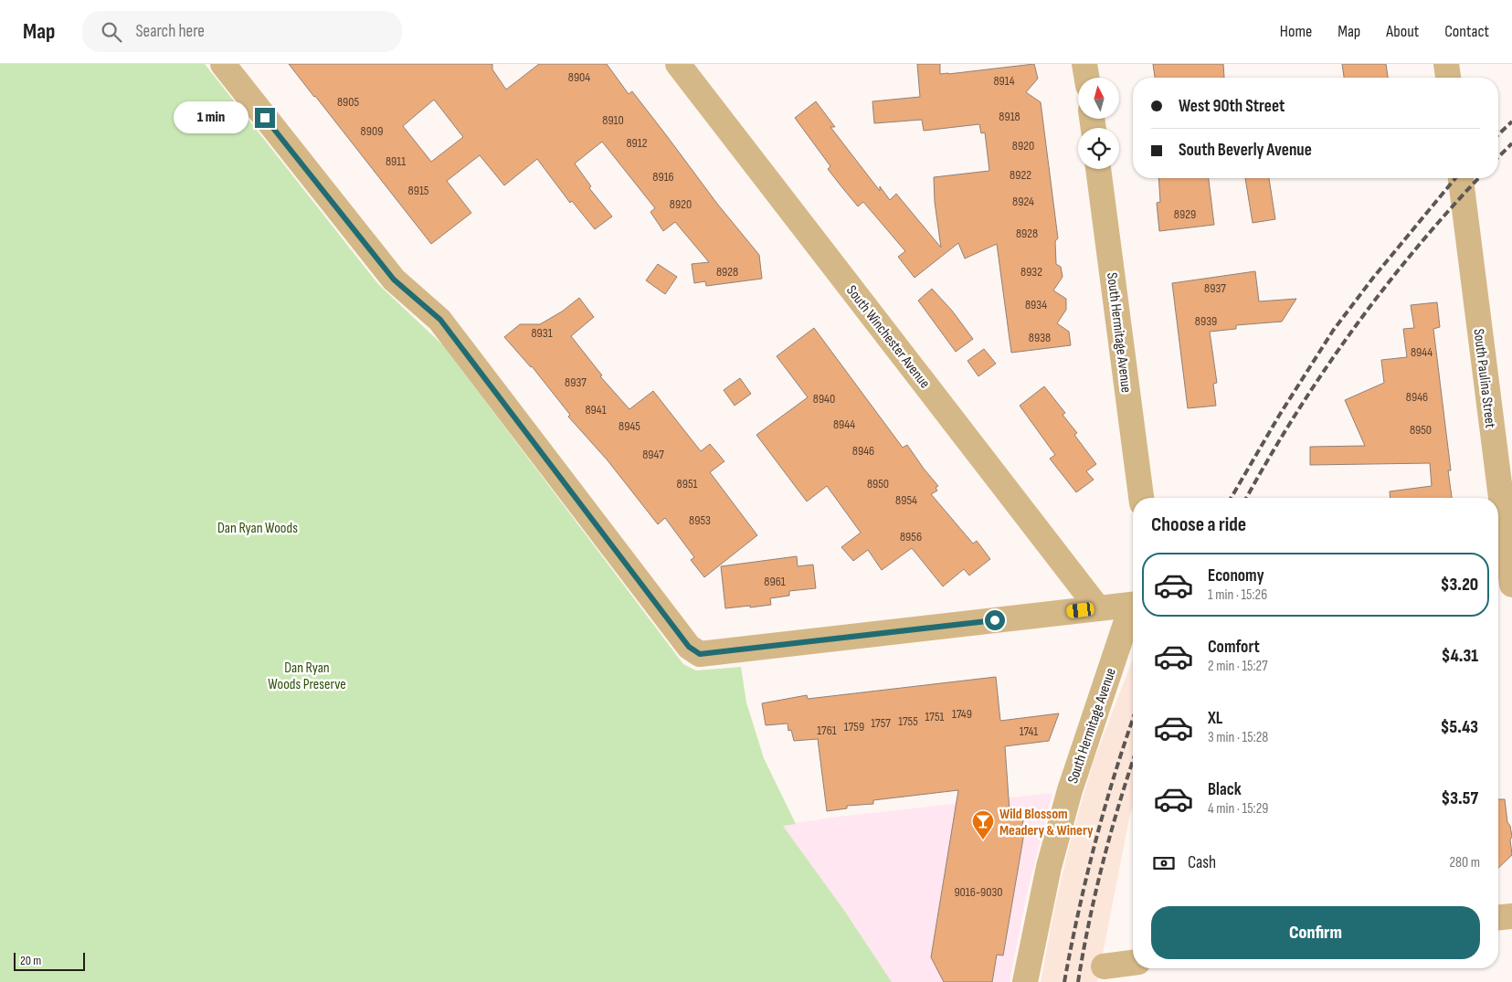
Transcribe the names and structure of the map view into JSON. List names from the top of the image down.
{
  "streets": {
    "street": ["South Hermitage Avenue", "South Winchester Avenue", "South Paulina Street"]
  },
  "parks": ["Dan Ryan Woods", "Dan Ryan Woods Preserve"],
  "places": {
    "bar": ["Wild Blossom Meadery & Winery"]
  },
  "house_numbers": [
    "8904",
    "8914",
    "8905",
    "8918",
    "8910",
    "8909",
    "8912",
    "8920",
    "8911",
    "8922",
    "8916",
    "8915",
    "8924",
    "8920",
    "8929",
    "8928",
    "8928",
    "8932",
    "8937",
    "8934",
    "8939",
    "8931",
    "8938",
    "8944",
    "8937",
    "8946",
    "8940",
    "8941",
    "8944",
    "8945",
    "8950",
    "8946",
    "8947",
    "8951",
    "8950",
    "8954",
    "8953",
    "8956",
    "8961",
    "1749",
    "1751",
    "1755",
    "1757",
    "1759",
    "1761",
    "1741",
    "9016-9030"
  ],
  "scale_bar": "20 m",
  "north": "top",
  "page": {
    "header": "Map",
    "search": "Search here",
    "nav": [
      "Home",
      "Map",
      "About",
      "Contact"
    ],
    "banner": ["West 90th Street", "South Beverly Avenue"],
    "bubble": "1 min",
    "heading": "Choose a ride",
    "list": [
      {
        "name": "Economy",
        "note": "1 min · 15:26",
        "value": "$3.20"
      },
      {
        "name": "Comfort",
        "note": "2 min · 15:27",
        "value": "$4.31"
      },
      {
        "name": "XL",
        "note": "3 min · 15:28",
        "value": "$5.43"
      },
      {
        "name": "Black",
        "note": "4 min · 15:29",
        "value": "$3.57"
      }
    ],
    "pay": ["Cash", "280 m"],
    "buttons": "Confirm",
    "scale": "20 m"
  }
}
